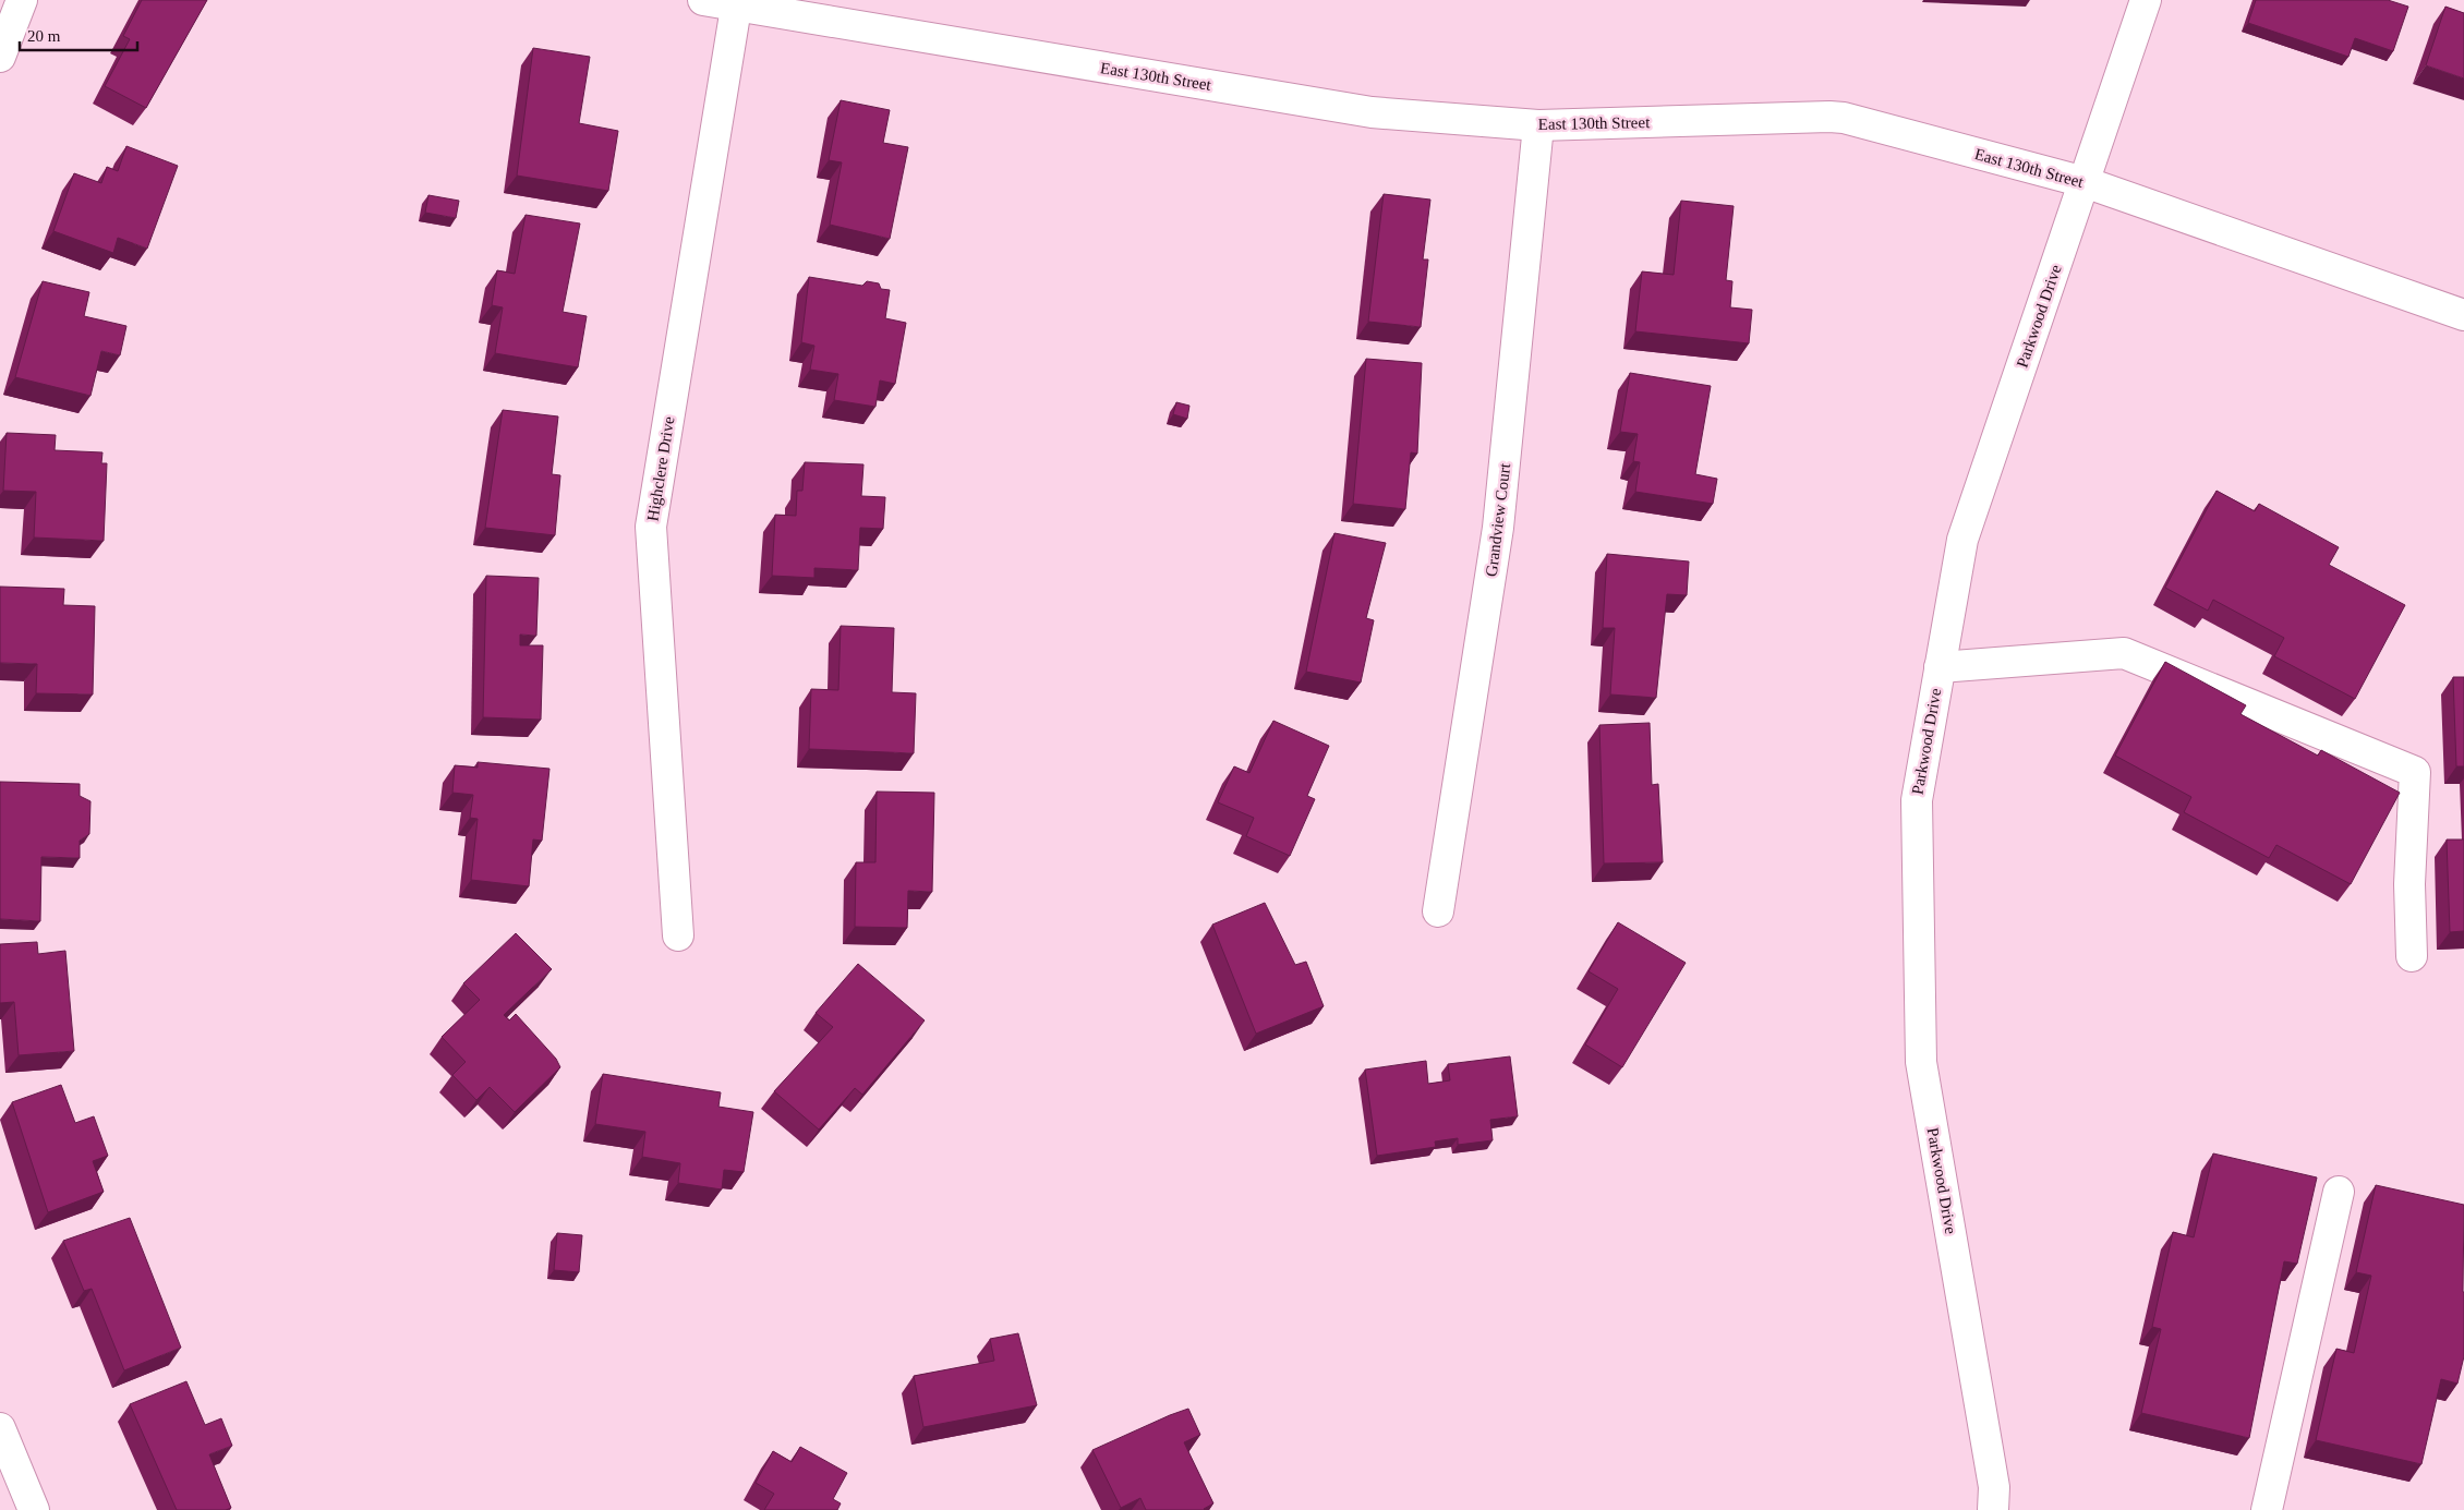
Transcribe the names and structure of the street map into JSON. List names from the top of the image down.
{
  "streets": {
    "street": [
      "East 130th Street",
      "Parkwood Drive",
      "Highclere Drive",
      "Grandview Court"
    ]
  },
  "crossings": [
    ["East 130th Street", "Parkwood Drive"],
    ["East 130th Street", "Highclere Drive"],
    ["East 130th Street", "Grandview Court"]
  ],
  "scale_bar": "20 m"
}
